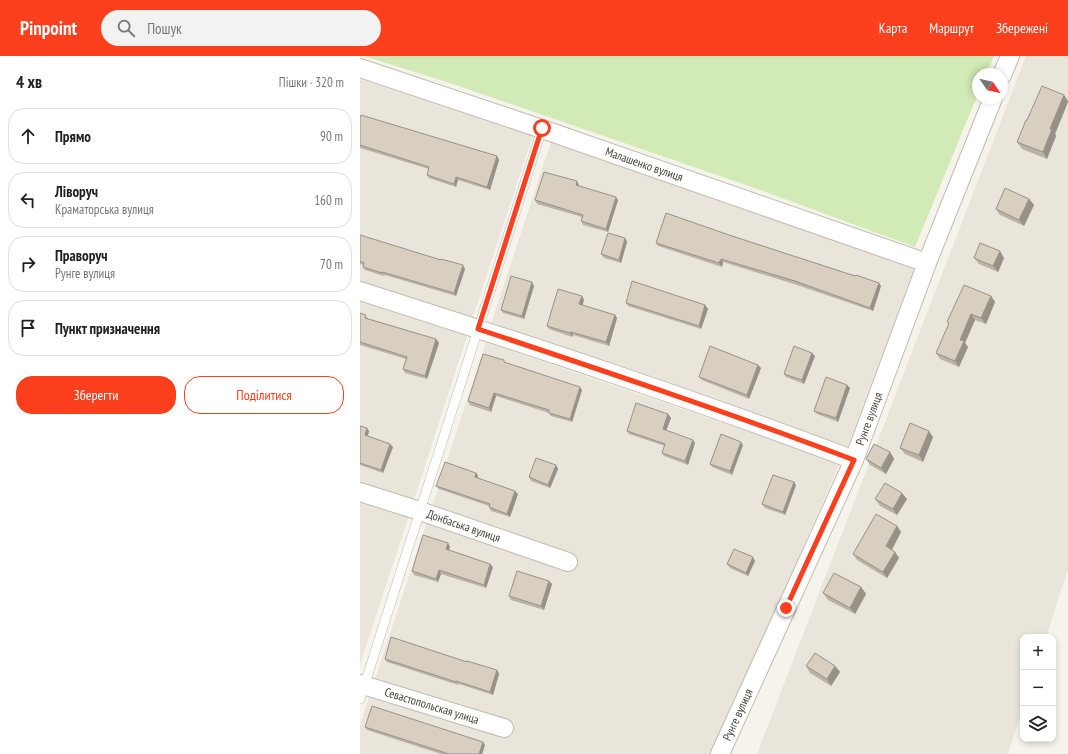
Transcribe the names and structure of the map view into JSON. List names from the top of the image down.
{
  "streets": {
    "street": [
      "Малашенко вулиця",
      "Рунге вулиця",
      "Донбаська вулиця",
      "Севастопольская улица"
    ]
  },
  "crossings": [
    ["Малашенко вулиця", "Рунге вулиця"]
  ],
  "north": "bottom right",
  "page": {
    "header": "Pinpoint",
    "search": "Пошук",
    "nav": ["Карта", "Маршрут", "Збережені"],
    "heading": ["4 хв", "Пішки · 320 m"],
    "list": [
      ["Прямо", "90 m"],
      ["Ліворуч", "Краматорська вулиця", "160 m"],
      ["Праворуч", "Рунге вулиця", "70 m"],
      "Пункт призначення"
    ],
    "buttons": ["Зберегти", "Поділитися"],
    "map_buttons": ["+", "−"]
  }
}
